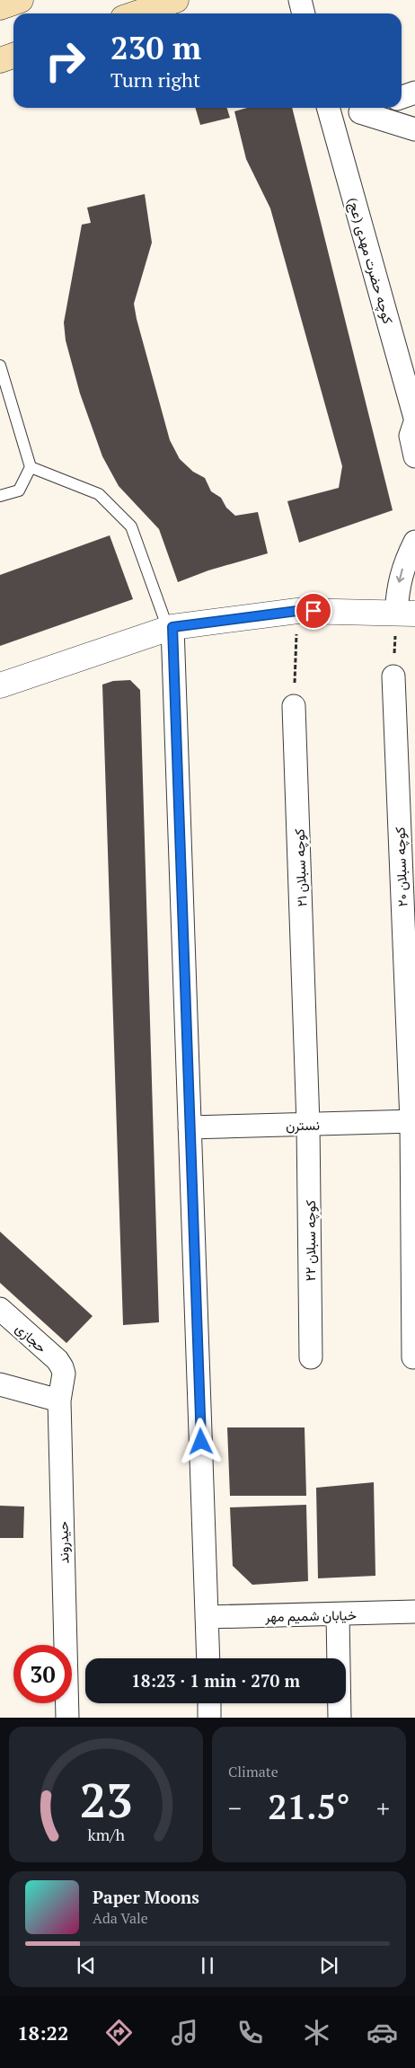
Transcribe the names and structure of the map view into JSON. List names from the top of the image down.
{
  "streets": {
    "street": [
      "کوچه حضرت مهدی (عج)",
      "کوچه سبلان ۲۰",
      "کوچه سبلان ۲۱",
      "نسترن",
      "کوچه سبلان ۲۲",
      "حجازی",
      "حیدروند",
      "خیابان شمیم مهر"
    ]
  },
  "crossings": [
    ["کوچه سبلان ۲۰", "نسترن"],
    ["کوچه سبلان ۲۱", "نسترن"],
    ["کوچه سبلان ۲۱", "کوچه سبلان ۲۲"],
    ["نسترن", "کوچه سبلان ۲۲"],
    ["حجازی", "حیدروند"]
  ],
  "page": {
    "turn": ["230 m", "Turn right"],
    "limit": "30",
    "trip": "18:23 · 1 min · 270 m",
    "tile": "Climate",
    "heat": ["−", "21.5°", "+"],
    "song": ["Paper Moons", "Ada Vale"],
    "tabs": "18:22",
    "gauge": ["23", "km/h"]
  }
}
